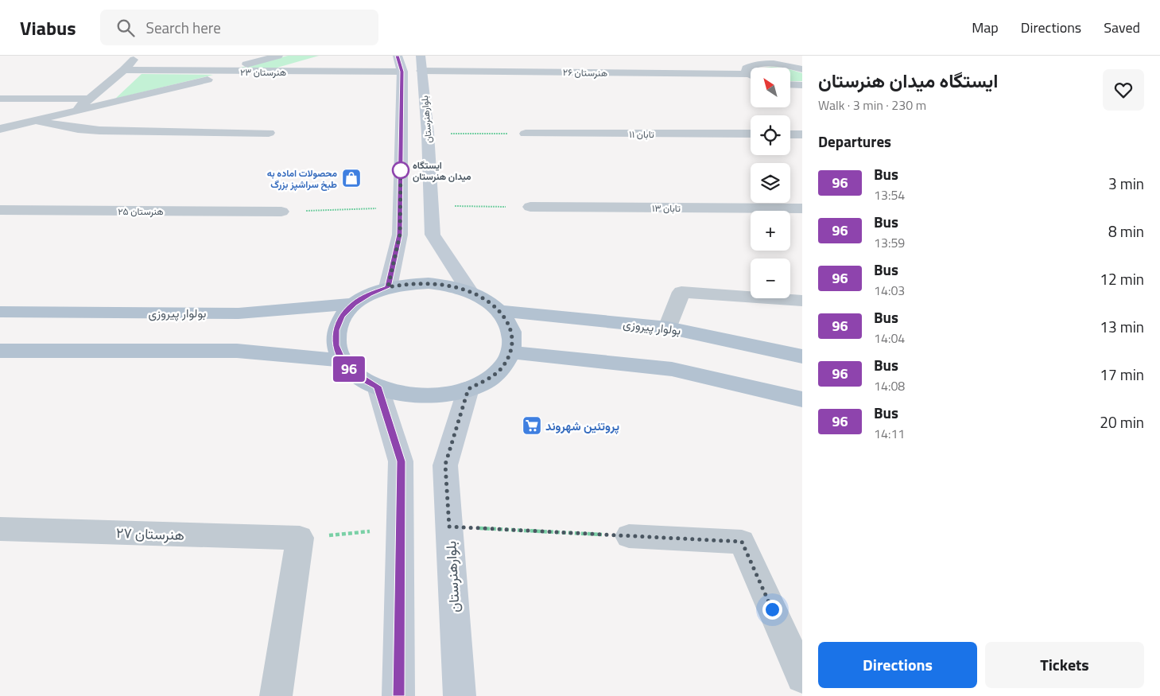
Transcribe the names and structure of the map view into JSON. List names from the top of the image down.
{
  "streets": {
    "main road": ["بلوارهنرستان", "بولوار پیروزی"],
    "street": [
      "هنرستان ۲۳",
      "هنرستان ۲۶",
      "تابان ۱۱",
      "تابان ۱۳",
      "هنرستان ۲۵",
      "هنرستان ۲۷"
    ]
  },
  "crossings": [
    ["هنرستان ۲۳", "بلوارهنرستان"],
    ["هنرستان ۲۶", "بلوارهنرستان"]
  ],
  "places": {
    "other": ["ایستگاه میدان هنرستان"],
    "shop": ["محصولات اماده به طبخ سراشپز بزرگ"],
    "supermarket": ["پروتئین شهروند"]
  },
  "lines": ["bus line 96"],
  "north": "top left",
  "page": {
    "header": "Viabus",
    "search": "Search here",
    "nav": ["Map", "Directions", "Saved"],
    "on_map": "96",
    "heading": [
      ["ایستگاه میدان هنرستان", "Walk · 3 min · 230 m"],
      "Departures"
    ],
    "map_buttons": ["+", "−"],
    "list": [
      {
        "mark": "96",
        "name": "Bus",
        "note": "13:54",
        "value": "3 min"
      },
      {
        "mark": "96",
        "name": "Bus",
        "note": "13:59",
        "value": "8 min"
      },
      {
        "mark": "96",
        "name": "Bus",
        "note": "14:03",
        "value": "12 min"
      },
      {
        "mark": "96",
        "name": "Bus",
        "note": "14:04",
        "value": "13 min"
      },
      {
        "mark": "96",
        "name": "Bus",
        "note": "14:08",
        "value": "17 min"
      },
      {
        "mark": "96",
        "name": "Bus",
        "note": "14:11",
        "value": "20 min"
      }
    ],
    "buttons": ["Directions", "Tickets"]
  }
}
